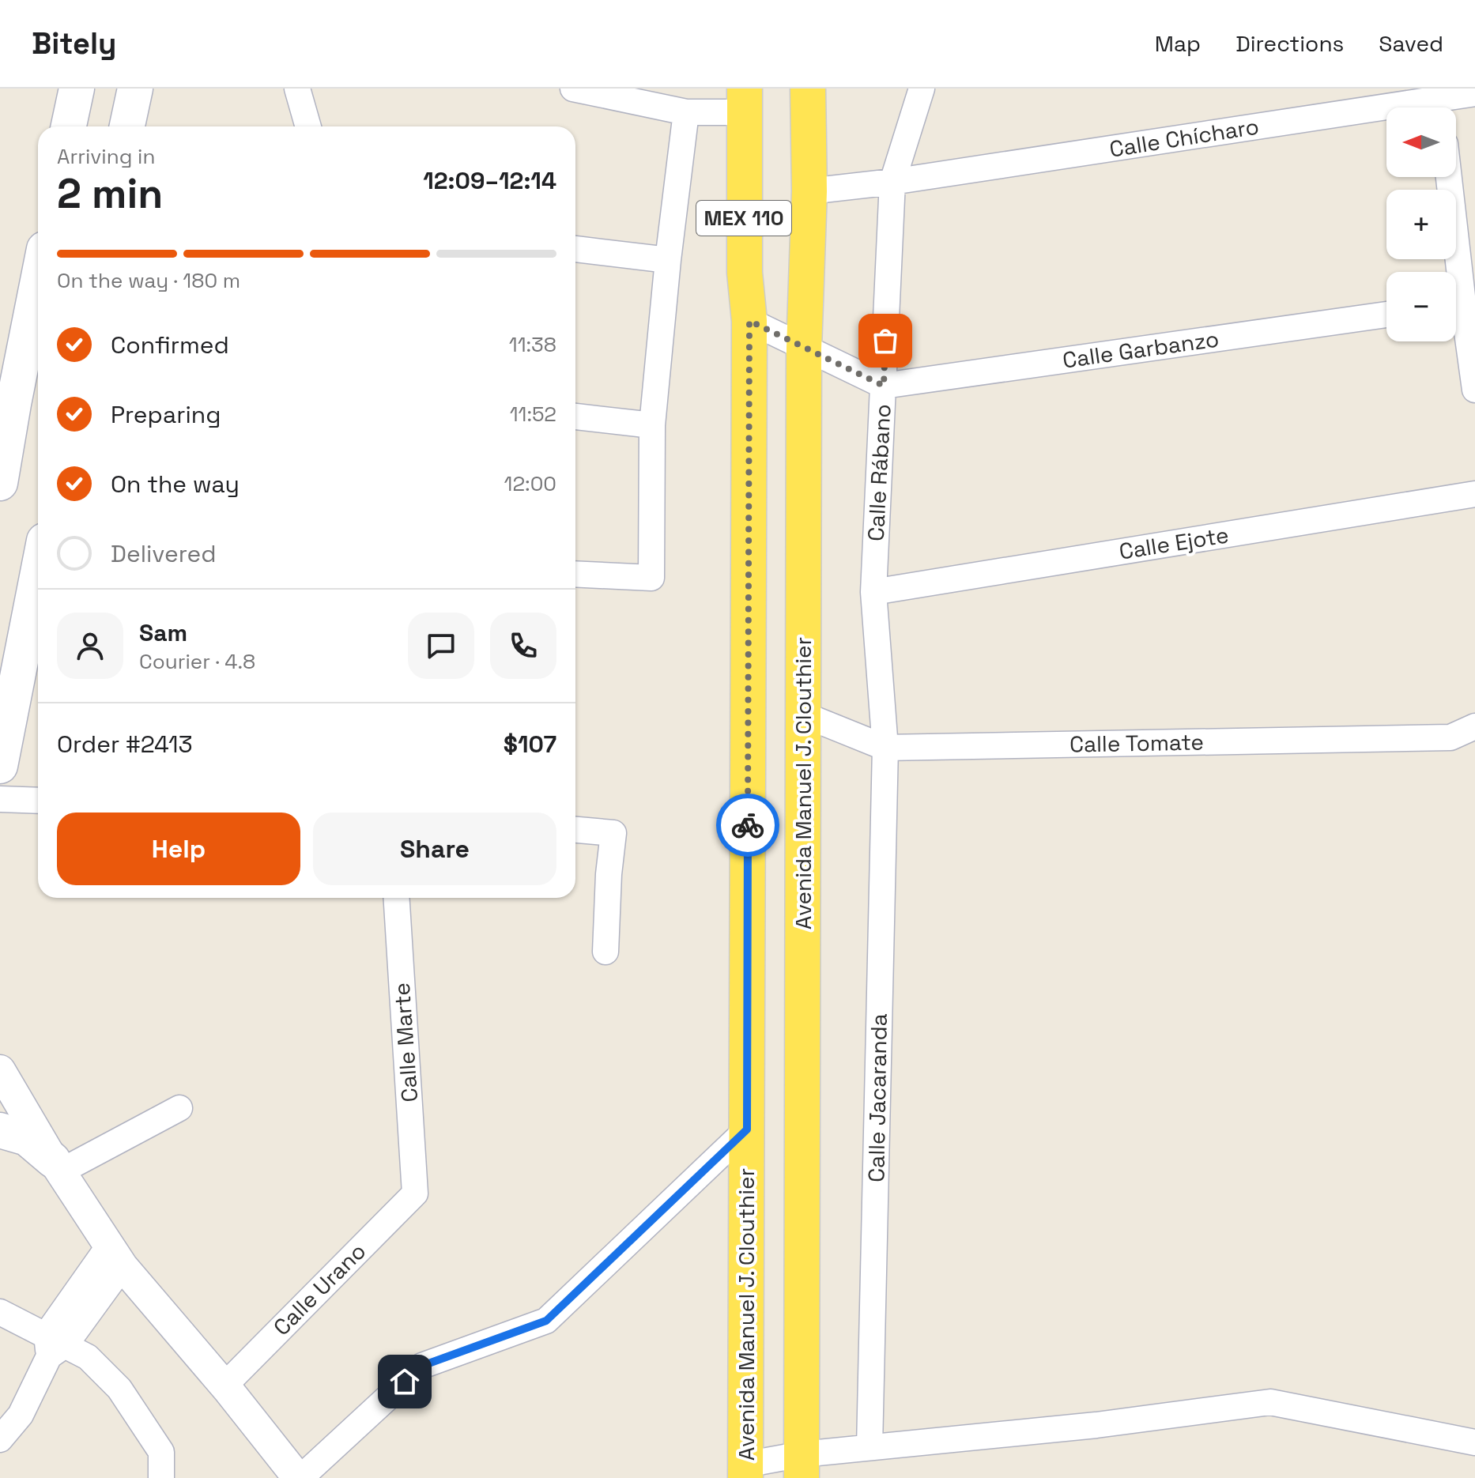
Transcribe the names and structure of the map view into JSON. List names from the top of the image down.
{
  "streets": {
    "main road": ["MEX 110", "Avenida Manuel J. Clouthier"],
    "street": [
      "Calle Chícharo",
      "Calle Garbanzo",
      "Calle Rábano",
      "Calle Ejote",
      "Calle Tomate",
      "Calle Marte",
      "Calle Jacaranda",
      "Calle Urano"
    ]
  },
  "crossings": [
    ["Calle Chícharo", "Calle Rábano"],
    ["Calle Chícharo", "Avenida Manuel J. Clouthier"],
    ["Calle Garbanzo", "Calle Rábano"],
    ["Calle Rábano", "Calle Ejote"],
    ["Calle Rábano", "Calle Tomate"],
    ["Calle Rábano", "Calle Jacaranda"],
    ["Calle Tomate", "Avenida Manuel J. Clouthier"],
    ["Calle Tomate", "Calle Jacaranda"],
    ["Calle Marte", "Calle Urano"]
  ],
  "north": "left",
  "page": {
    "header": "Bitely",
    "nav": ["Map", "Directions", "Saved"],
    "map_buttons": ["+", "−"],
    "heading": ["2 min", "Arriving in", "12:09–12:14"],
    "panel": [
      "Sam",
      "Courier · 4.8",
      "Order #2413",
      "$107"
    ],
    "bar": "On the way · 180 m",
    "list": [
      ["Confirmed", "11:38"],
      ["Preparing", "11:52"],
      ["On the way", "12:00"],
      "Delivered"
    ],
    "buttons": ["Help", "Share"]
  }
}
